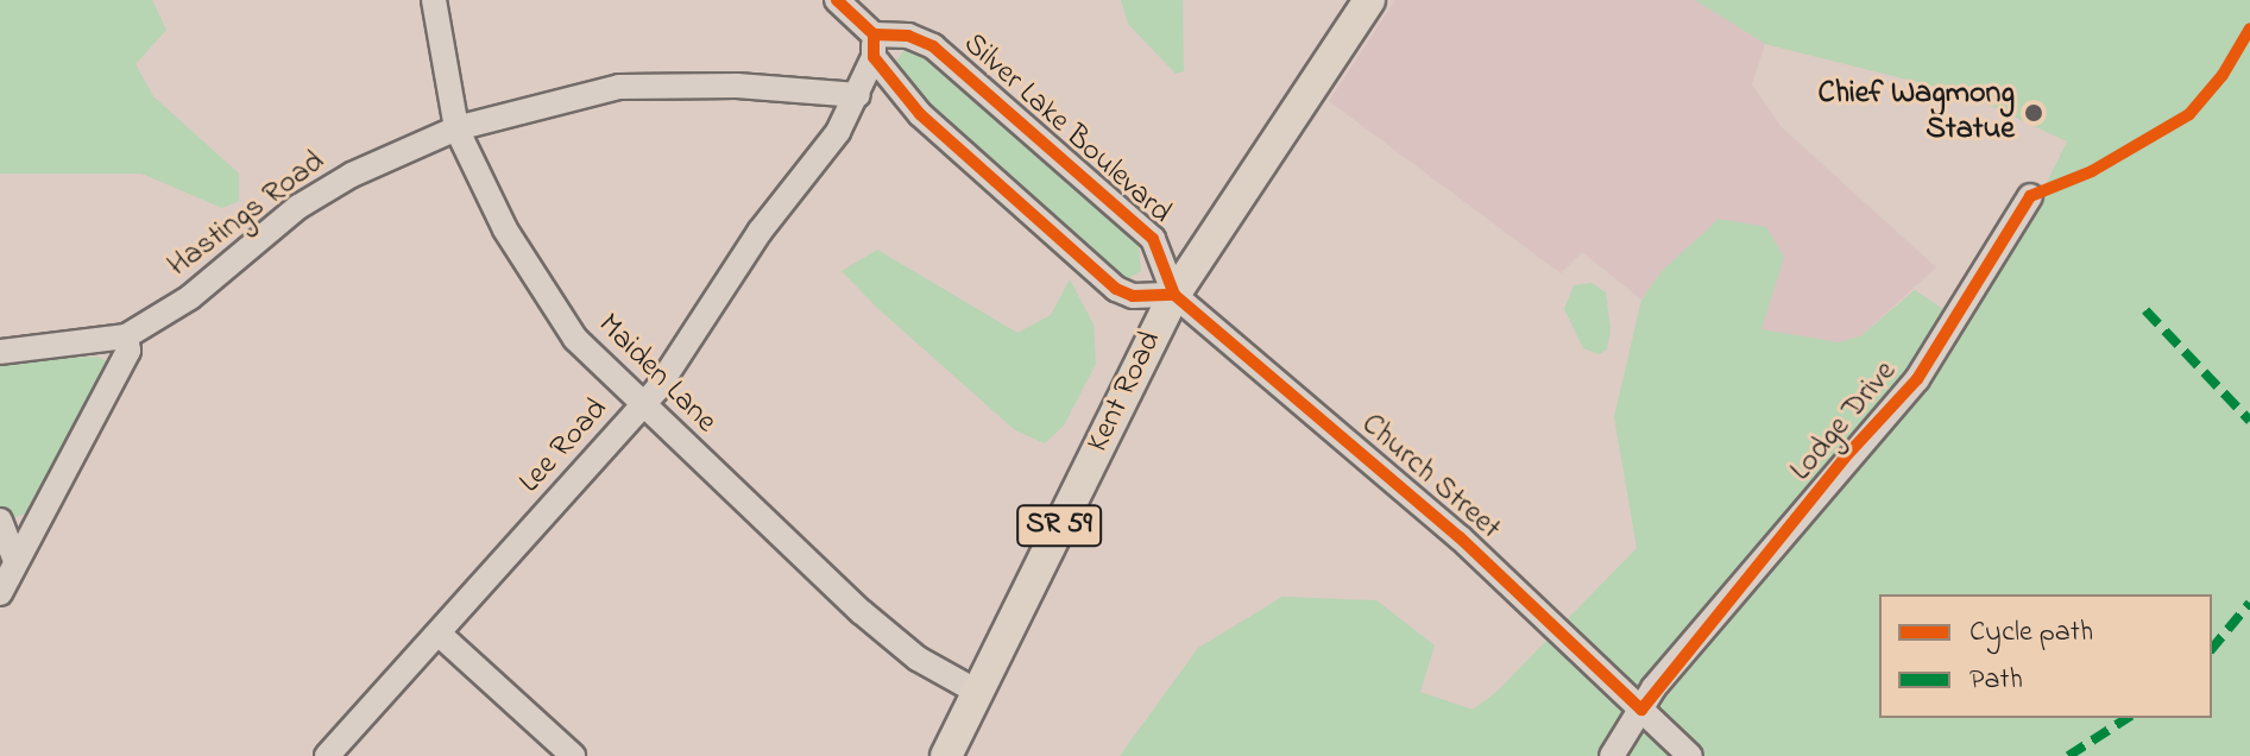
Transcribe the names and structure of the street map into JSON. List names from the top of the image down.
{
  "streets": {
    "main road": ["Kent Road", "SR 59"],
    "street": [
      "Silver Lake Boulevard",
      "Hastings Road",
      "Maiden Lane",
      "Lodge Drive",
      "Lee Road",
      "Church Street"
    ]
  },
  "crossings": [
    ["Silver Lake Boulevard", "Kent Road"],
    ["Silver Lake Boulevard", "Lee Road"],
    ["Silver Lake Boulevard", "Church Street"],
    ["Hastings Road", "Maiden Lane"],
    ["Hastings Road", "Lee Road"],
    ["Maiden Lane", "Kent Road"],
    ["Maiden Lane", "Lee Road"],
    ["Kent Road", "Church Street"],
    ["Lodge Drive", "Church Street"]
  ],
  "places": ["Chief Wagmong Statue"],
  "legend": ["Cycle path", "Path"]
}
